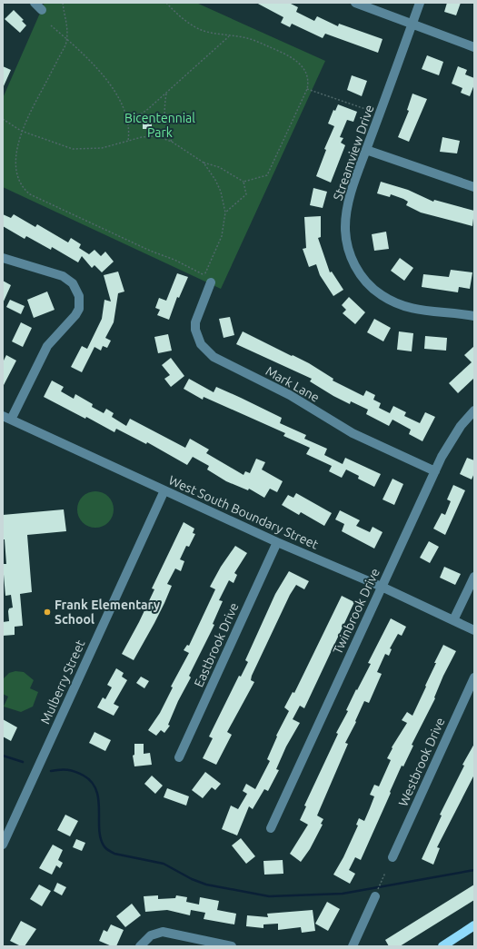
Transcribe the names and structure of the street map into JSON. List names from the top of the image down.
{
  "streets": {
    "street": [
      "Streamview Drive",
      "Mark Lane",
      "West South Boundary Street",
      "Twinbrook Drive",
      "Eastbrook Drive",
      "Mulberry Street",
      "Westbrook Drive"
    ]
  },
  "crossings": [
    ["Mark Lane", "Twinbrook Drive"],
    ["West South Boundary Street", "Twinbrook Drive"],
    ["West South Boundary Street", "Eastbrook Drive"],
    ["West South Boundary Street", "Mulberry Street"]
  ],
  "parks": ["Bicentennial Park"],
  "places": ["Frank Elementary School"]
}
